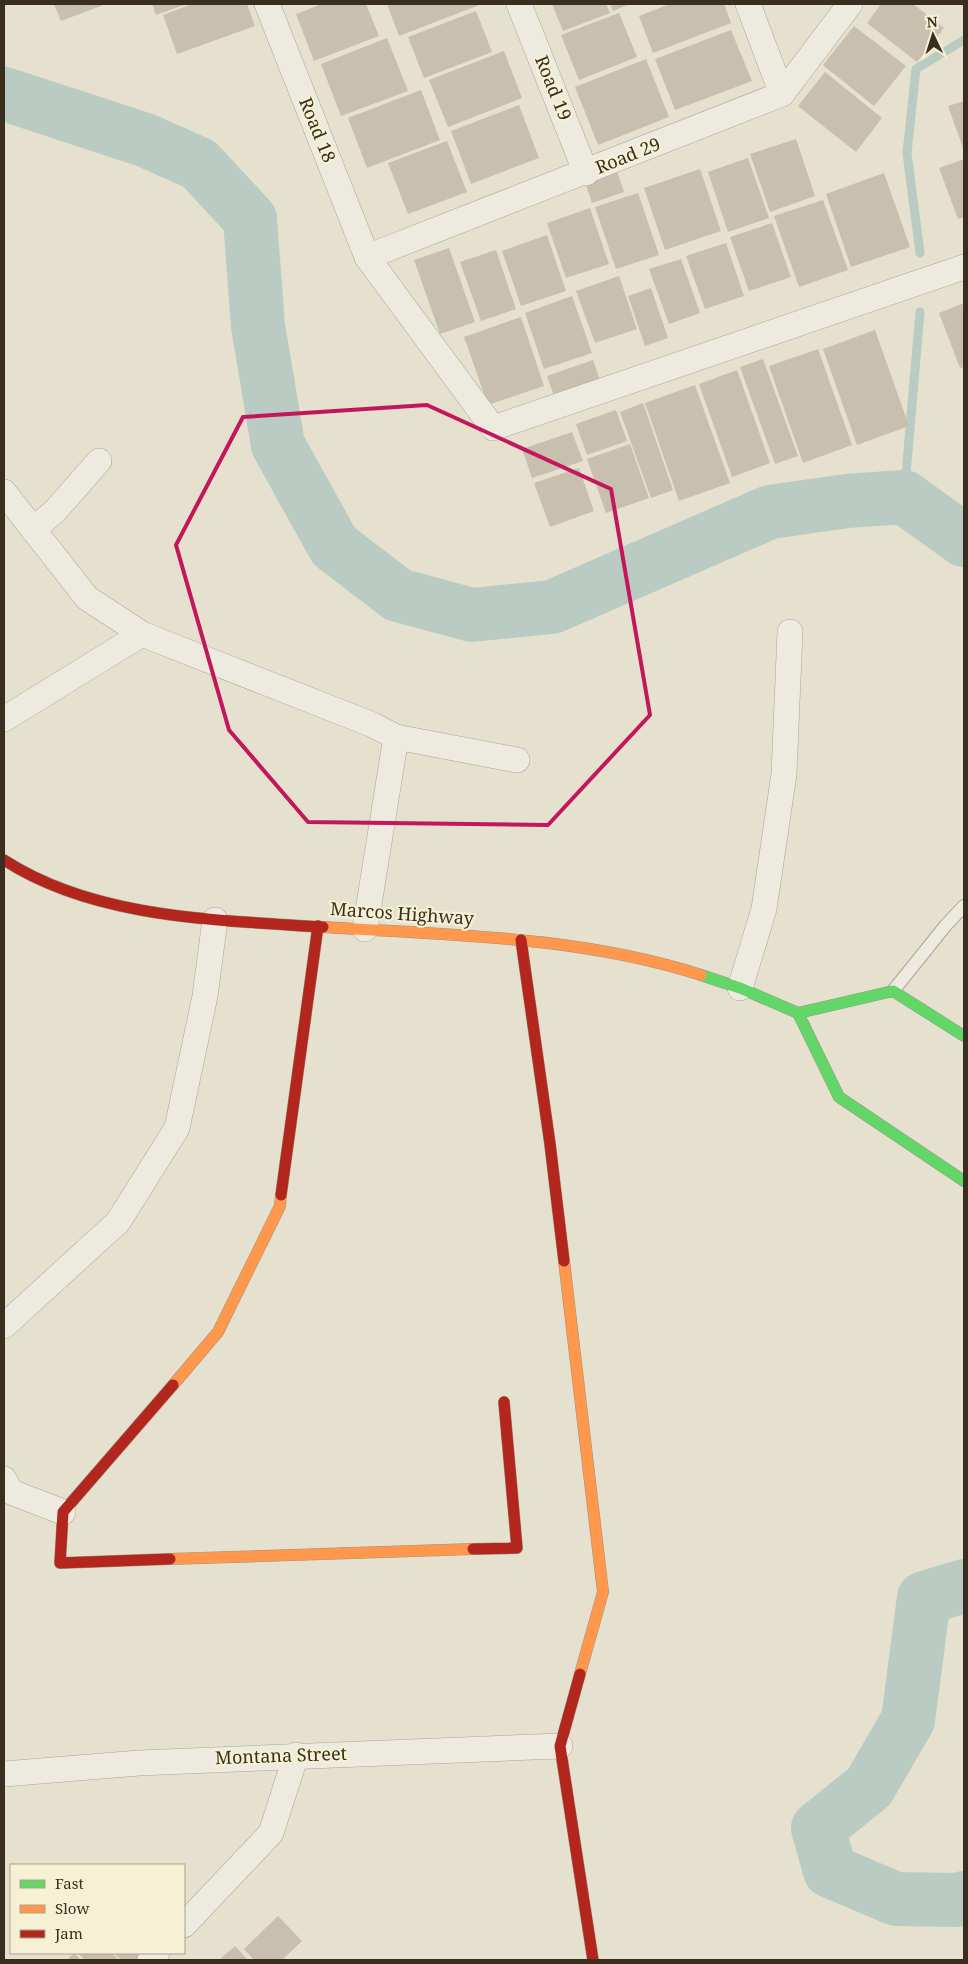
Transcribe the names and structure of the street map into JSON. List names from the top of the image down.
{
  "streets": {
    "street": [
      "Road 19",
      "Road 18",
      "Road 29",
      "Marcos Highway",
      "Montana Street"
    ]
  },
  "crossings": [
    ["Road 19", "Road 29"],
    ["Road 18", "Road 29"]
  ],
  "legend": ["Fast", "Slow", "Jam"],
  "north": "top"
}
